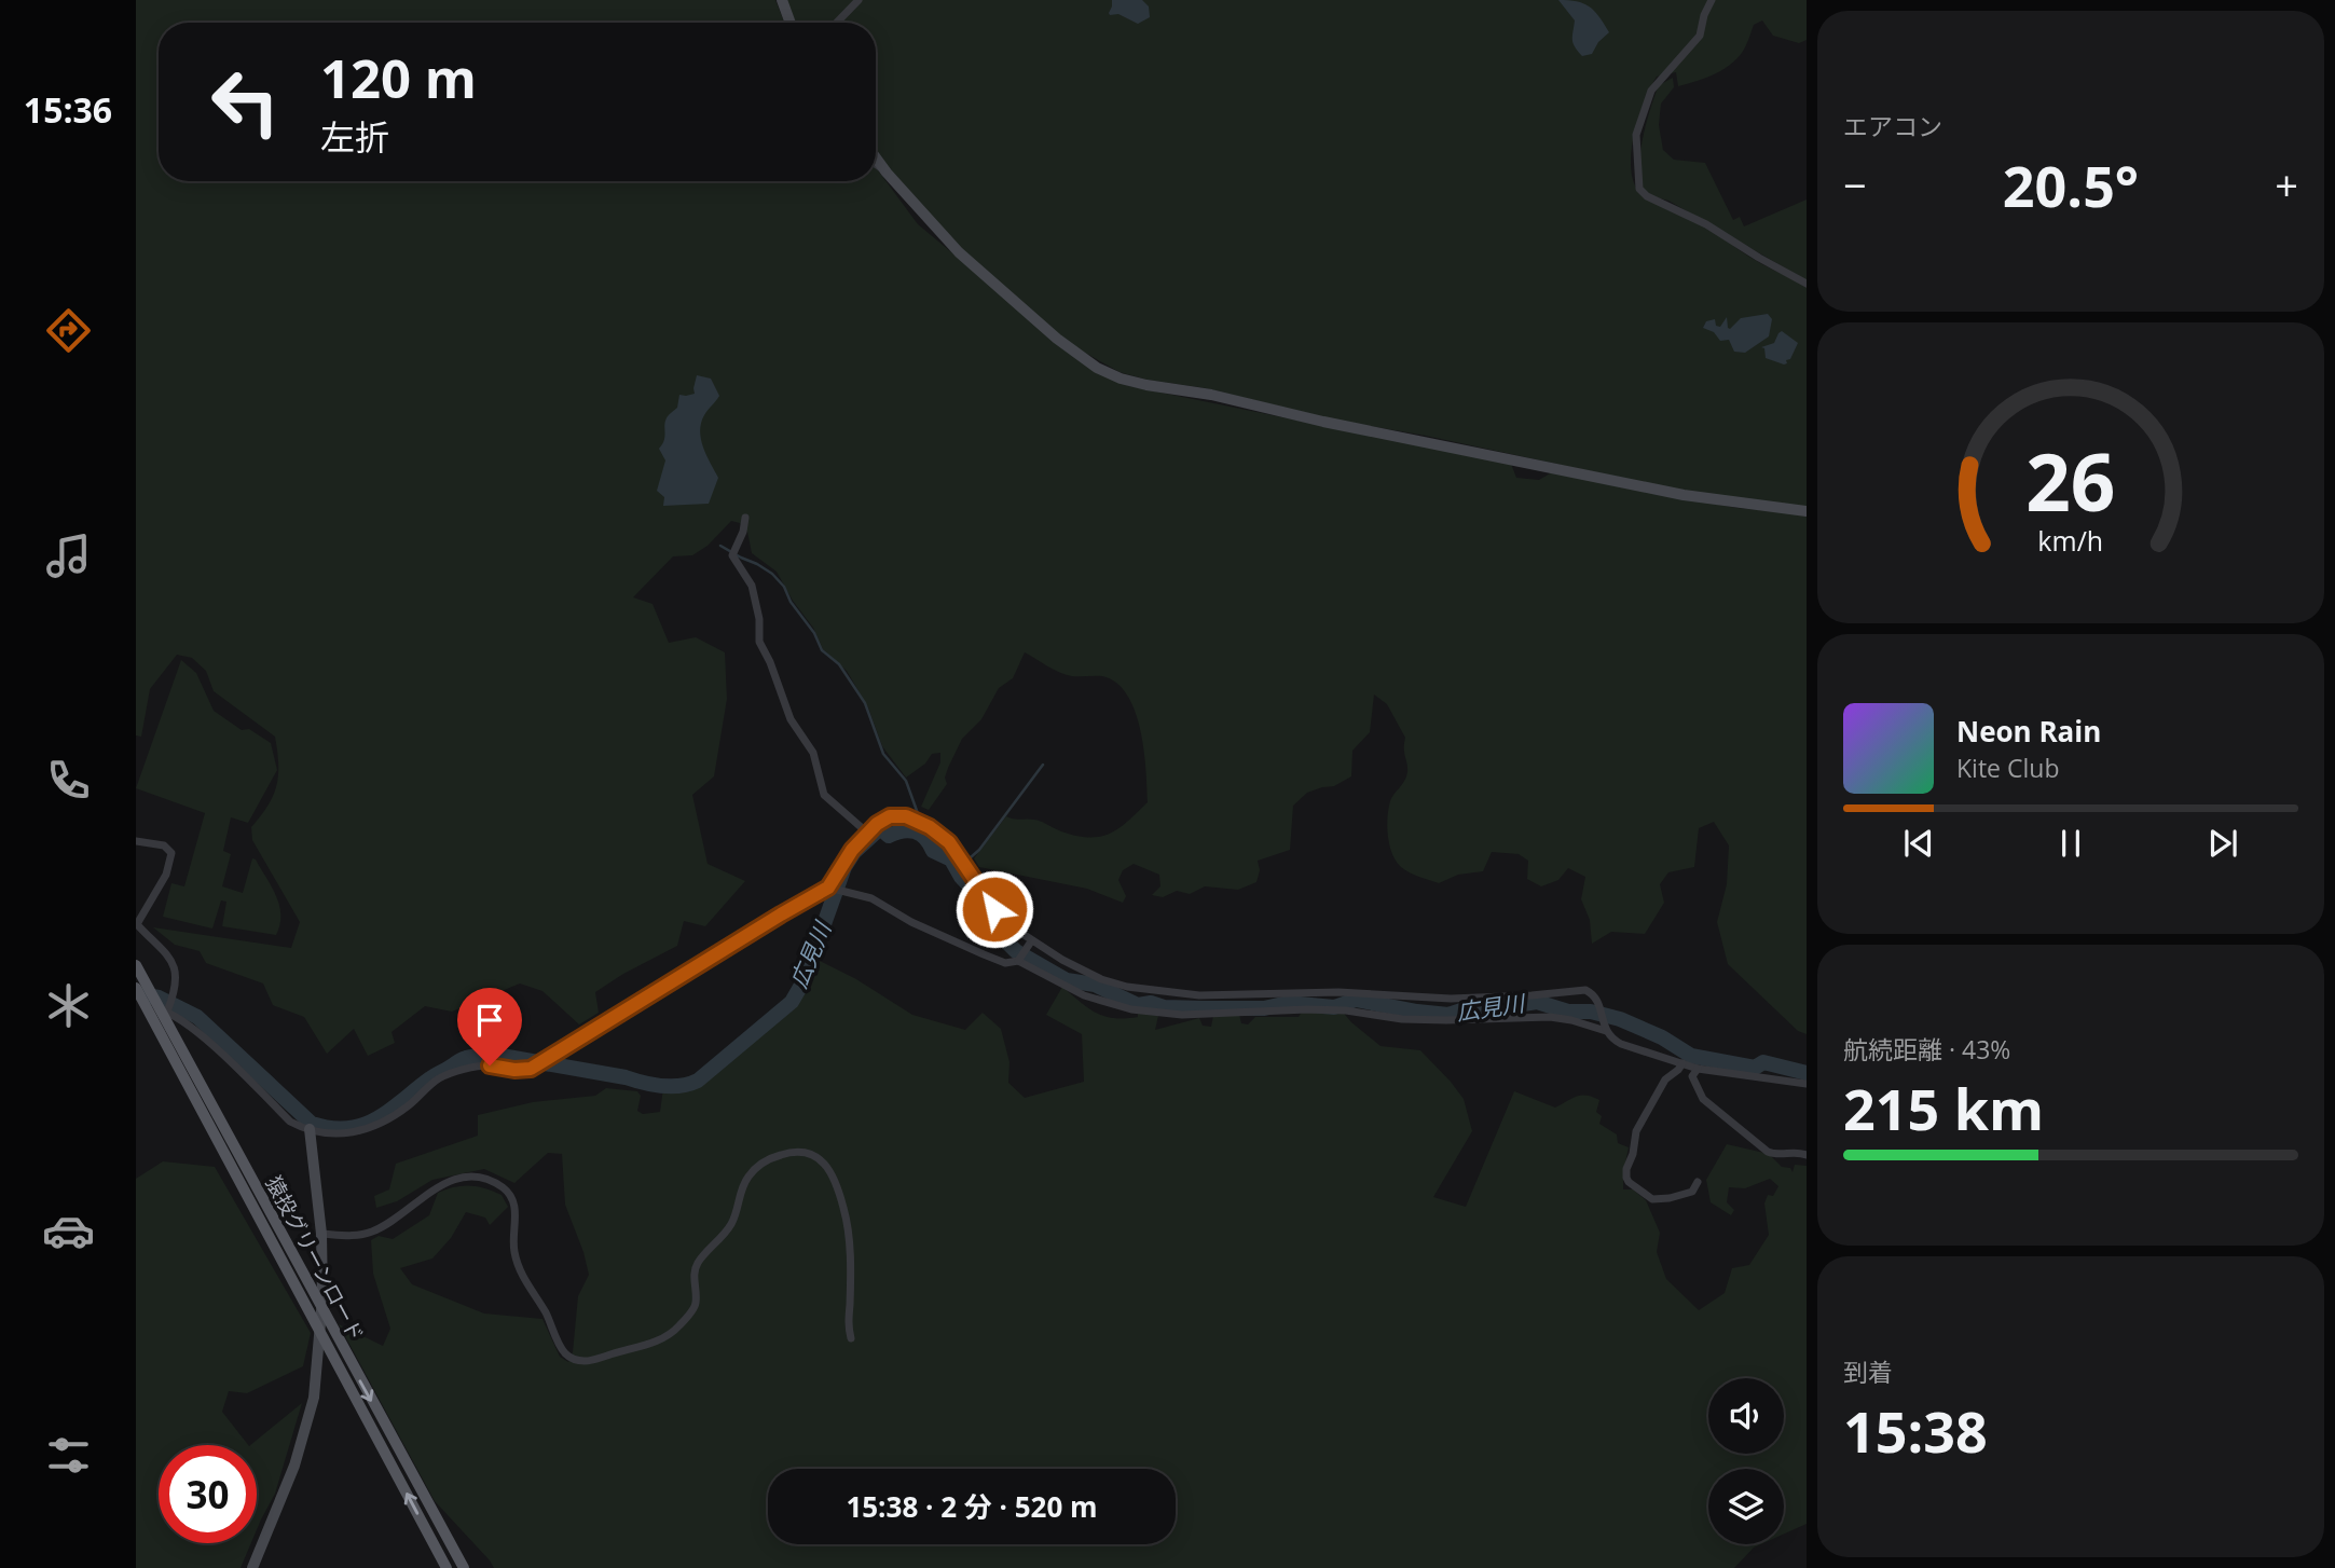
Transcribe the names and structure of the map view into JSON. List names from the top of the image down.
{
  "streets": {
    "main road": ["猿投グリーンロード"]
  },
  "water": ["広見川"],
  "page": {
    "tabs": "15:36",
    "tile": [
      "エアコン",
      ["航続距離 · 43%", "215 km"],
      ["到着", "15:38"]
    ],
    "turn": ["120 m", "左折"],
    "heat": ["−", "20.5°", "+"],
    "song": ["Neon Rain", "Kite Club"],
    "limit": "30",
    "trip": "15:38 · 2 分 · 520 m",
    "gauge": ["26", "km/h"]
  }
}
